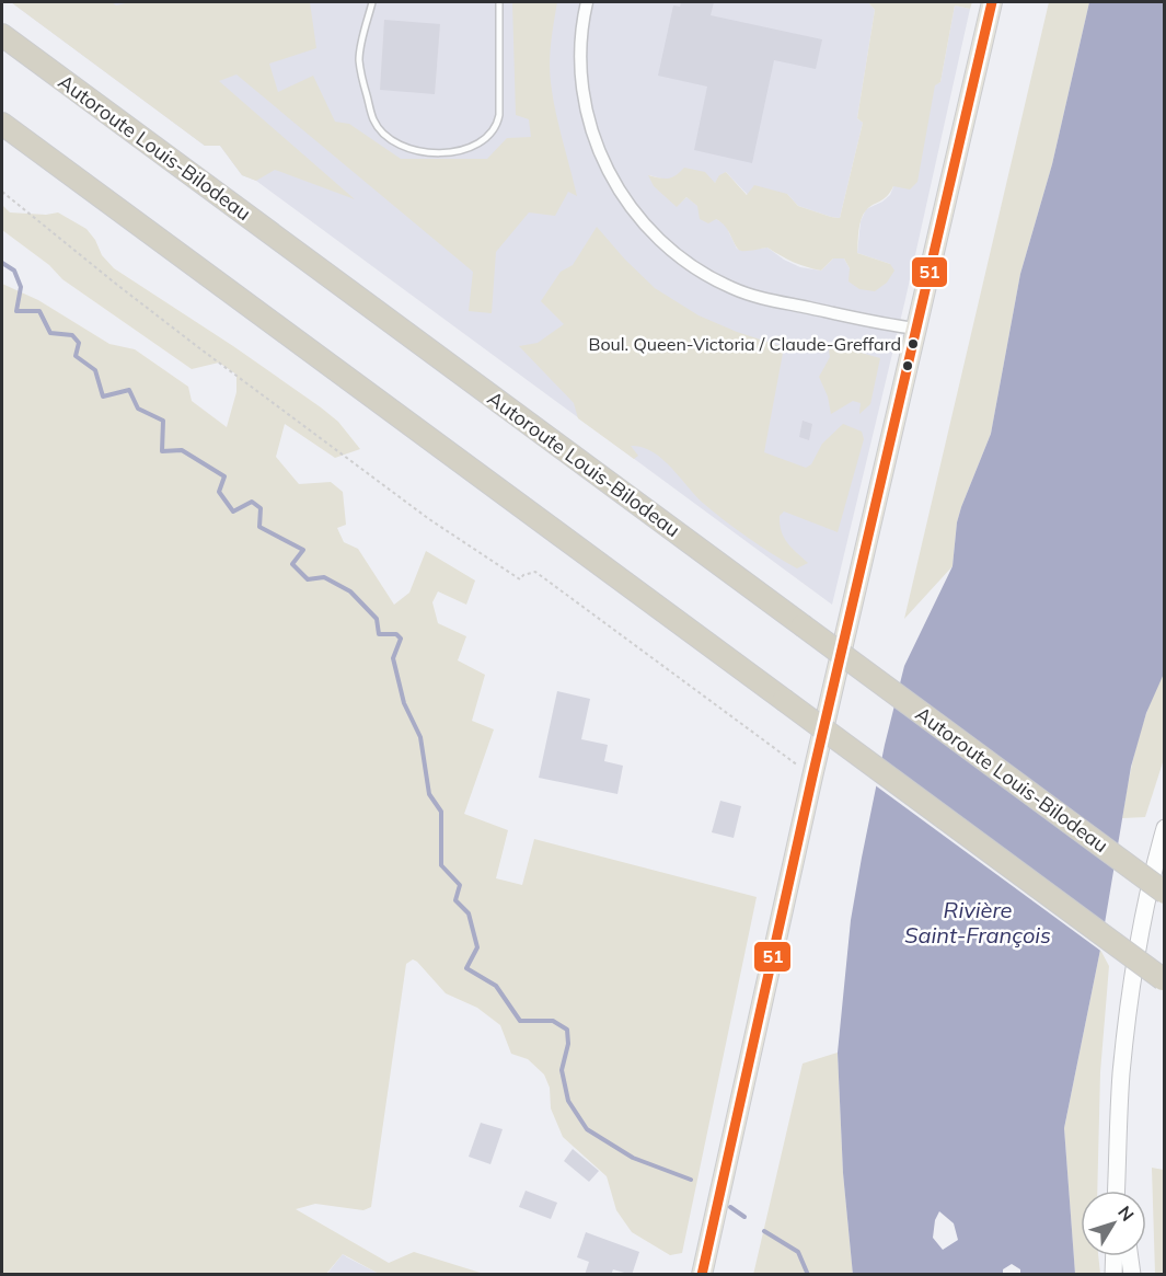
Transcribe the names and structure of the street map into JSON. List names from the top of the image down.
{
  "streets": {
    "highway": ["Autoroute Louis-Bilodeau"]
  },
  "water": ["Rivière Saint-François"],
  "places": ["Boul. Queen-Victoria / Claude-Greffard"],
  "lines": ["transit line 51"],
  "north": "top right"
}
